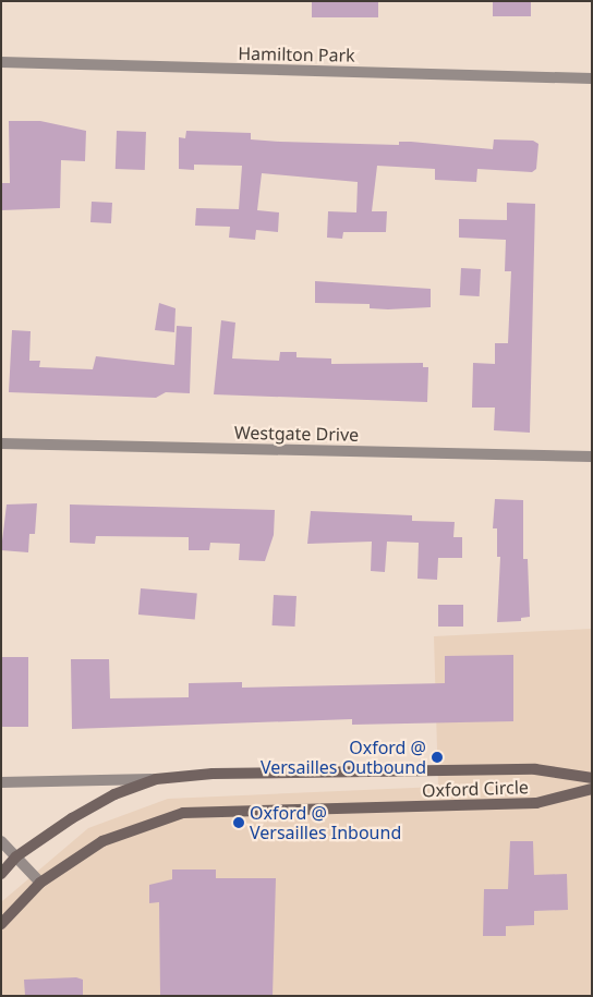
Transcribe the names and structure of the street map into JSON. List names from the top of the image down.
{
  "streets": {
    "street": ["Hamilton Park", "Westgate Drive", "Oxford Circle"]
  },
  "places": ["Oxford @ Versailles Outbound", "Oxford @ Versailles Inbound"]
}
